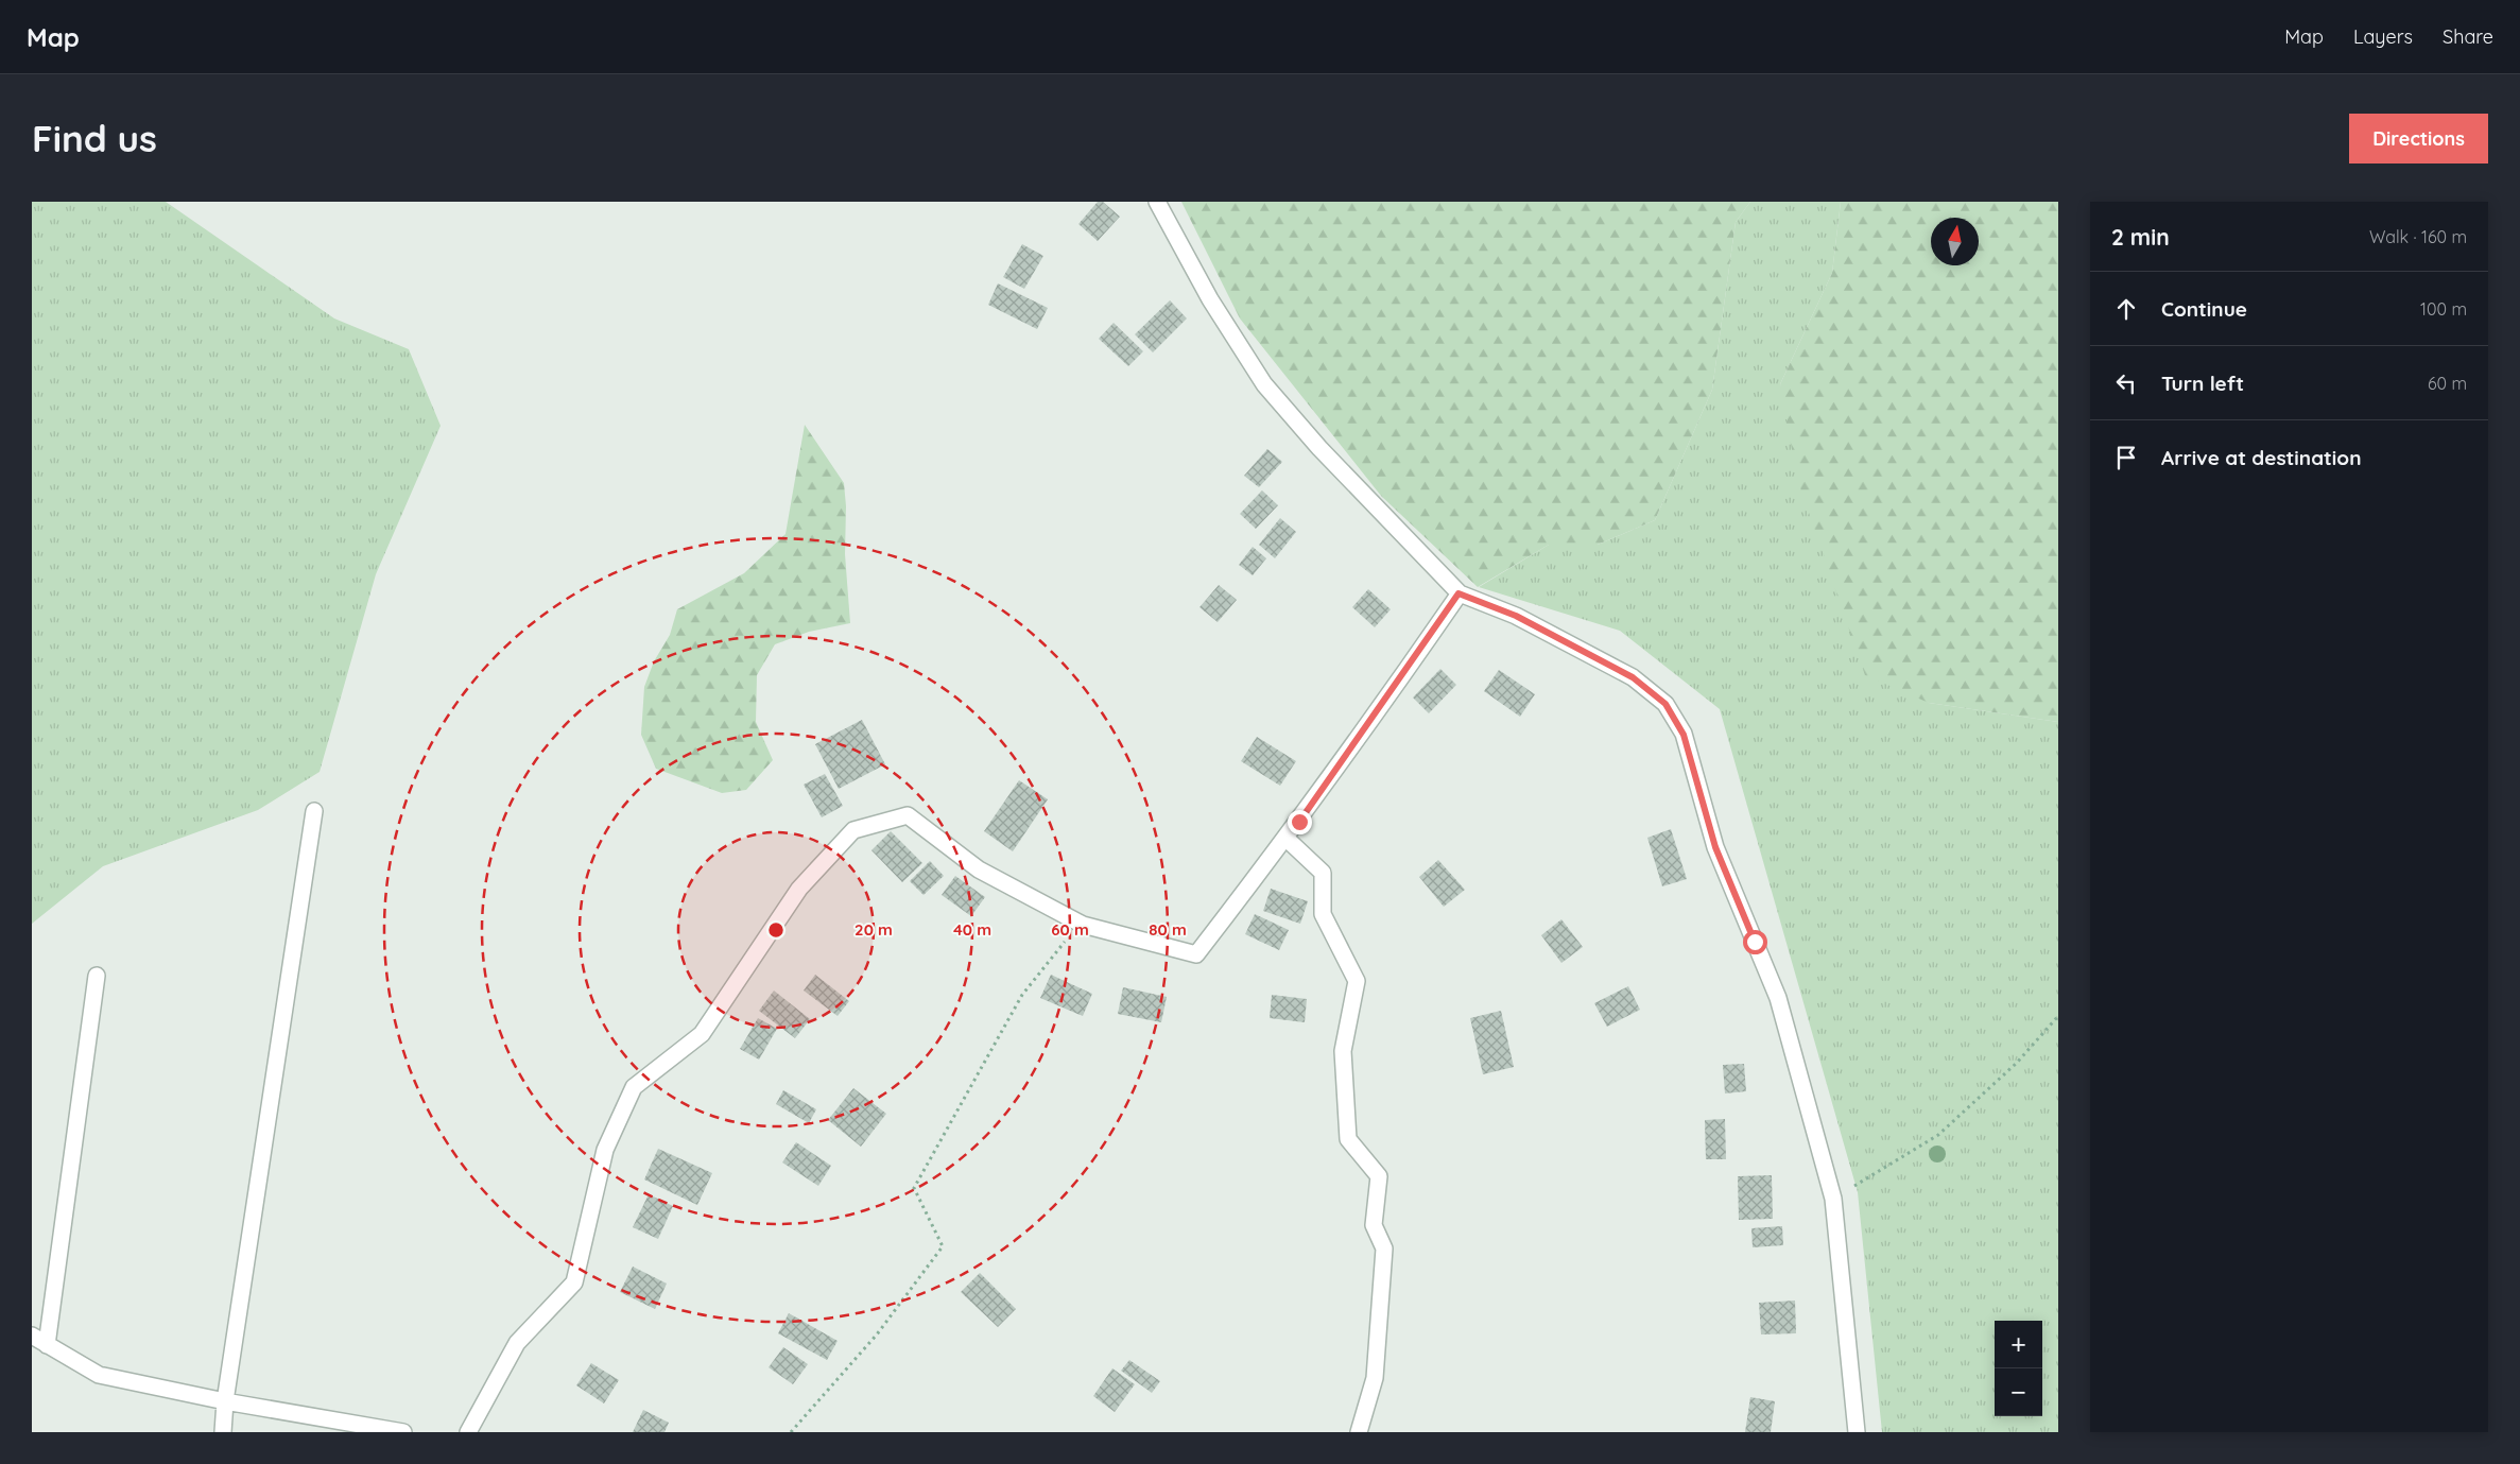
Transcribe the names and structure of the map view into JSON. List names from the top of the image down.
{
  "north": "top",
  "page": {
    "header": "Map",
    "nav": ["Map", "Layers", "Share"],
    "buttons": "Directions",
    "title": "Find us",
    "heading": ["2 min", "Walk · 160 m"],
    "list": [
      ["Continue", "100 m"],
      ["Turn left", "60 m"],
      "Arrive at destination"
    ],
    "map_buttons": ["+", "−"]
  },
  "rings": [
    "20 m",
    "40 m",
    "60 m",
    "80 m"
  ]
}
